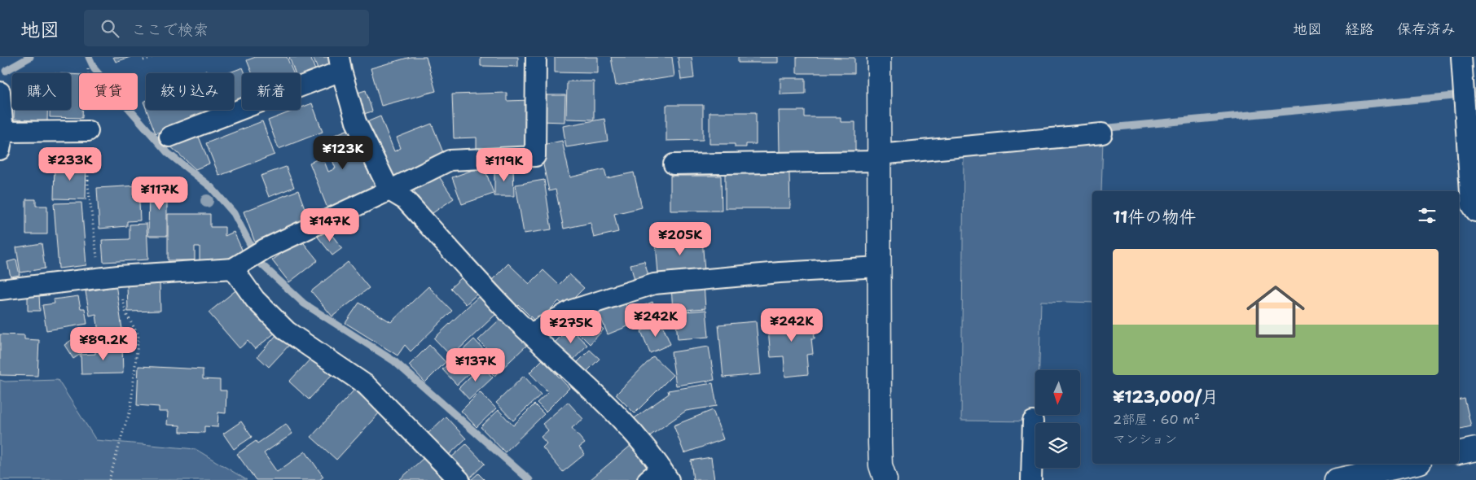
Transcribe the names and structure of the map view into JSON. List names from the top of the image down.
{
  "north": "bottom",
  "page": {
    "header": "地図",
    "search": "ここで検索",
    "nav": ["地図", "経路", "保存済み"],
    "chip": [
      "購入",
      "賃貸",
      "絞り込み",
      "新着"
    ],
    "price": [
      "¥123K",
      "¥233K",
      "¥119K",
      "¥117K",
      "¥147K",
      "¥205K",
      "¥242K",
      "¥242K",
      "¥275K",
      "¥89.2K",
      "¥137K"
    ],
    "heading": "11件の物件",
    "list": [
      {
        "name": "¥123,000/月",
        "note": "2部屋 · 60 m² · マンション"
      }
    ]
  }
}
